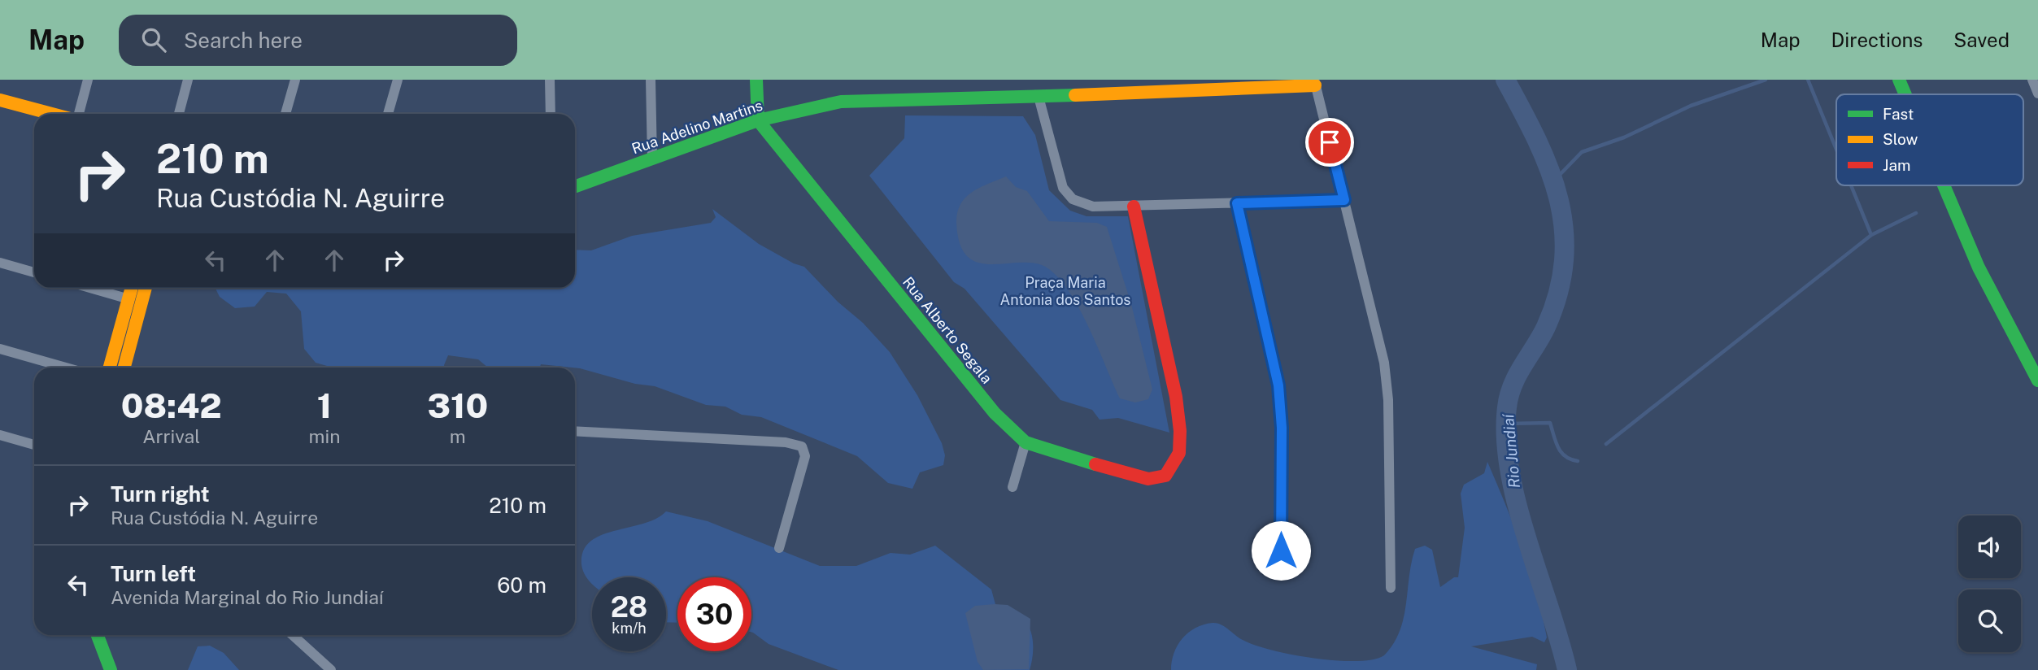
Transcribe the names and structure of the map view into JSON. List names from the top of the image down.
{
  "streets": {
    "street": ["Rua Adelino Martins", "Rua Alberto Segala"]
  },
  "crossings": [
    ["Rua Adelino Martins", "Rua Alberto Segala"]
  ],
  "water": ["Rio Jundiaí"],
  "parks": ["Praça Maria Antonia dos Santos"],
  "legend": ["Fast", "Slow", "Jam"],
  "page": {
    "header": "Map",
    "search": "Search here",
    "nav": ["Map", "Directions", "Saved"],
    "turn": ["210 m", "Rua Custódia N. Aguirre"],
    "eta": [
      "08:42",
      "Arrival",
      "1",
      "min",
      "310",
      "m"
    ],
    "list": [
      {
        "name": "Turn right",
        "note": "Rua Custódia N. Aguirre",
        "value": "210 m"
      },
      {
        "name": "Turn left",
        "note": "Avenida Marginal do Rio Jundiaí",
        "value": "60 m"
      }
    ],
    "speed": "28 km/h",
    "limit": "30"
  }
}
